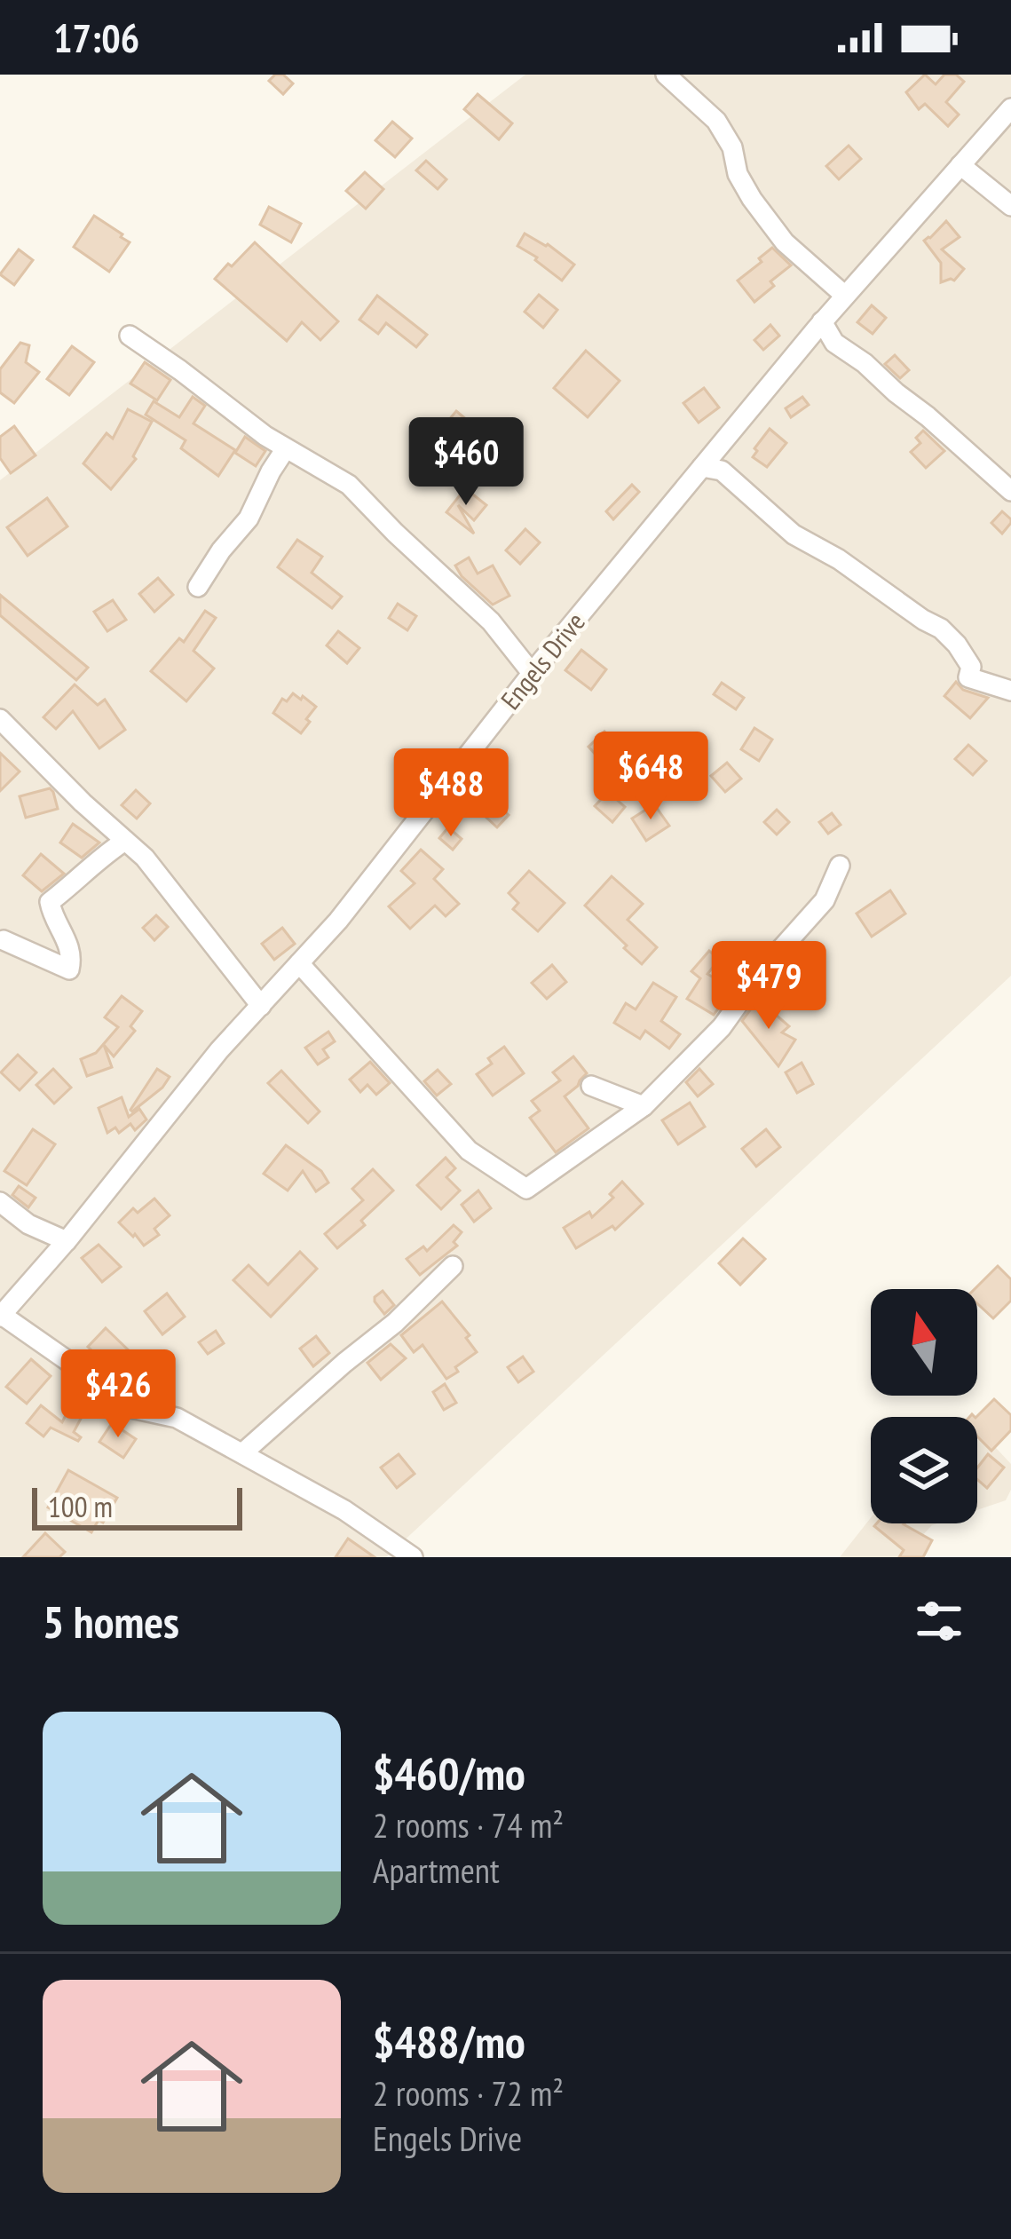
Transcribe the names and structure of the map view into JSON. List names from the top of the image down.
{
  "streets": {
    "street": ["Engels Drive"]
  },
  "scale_bar": "100 m",
  "north": "top",
  "page": {
    "status": "17:06",
    "price": [
      "$460",
      "$648",
      "$488",
      "$479",
      "$426"
    ],
    "scale": "100 m",
    "heading": "5 homes",
    "list": [
      {
        "name": "$460/mo",
        "note": "2 rooms · 74 m² · Apartment"
      },
      {
        "name": "$488/mo",
        "note": "2 rooms · 72 m² · Engels Drive"
      }
    ]
  }
}
